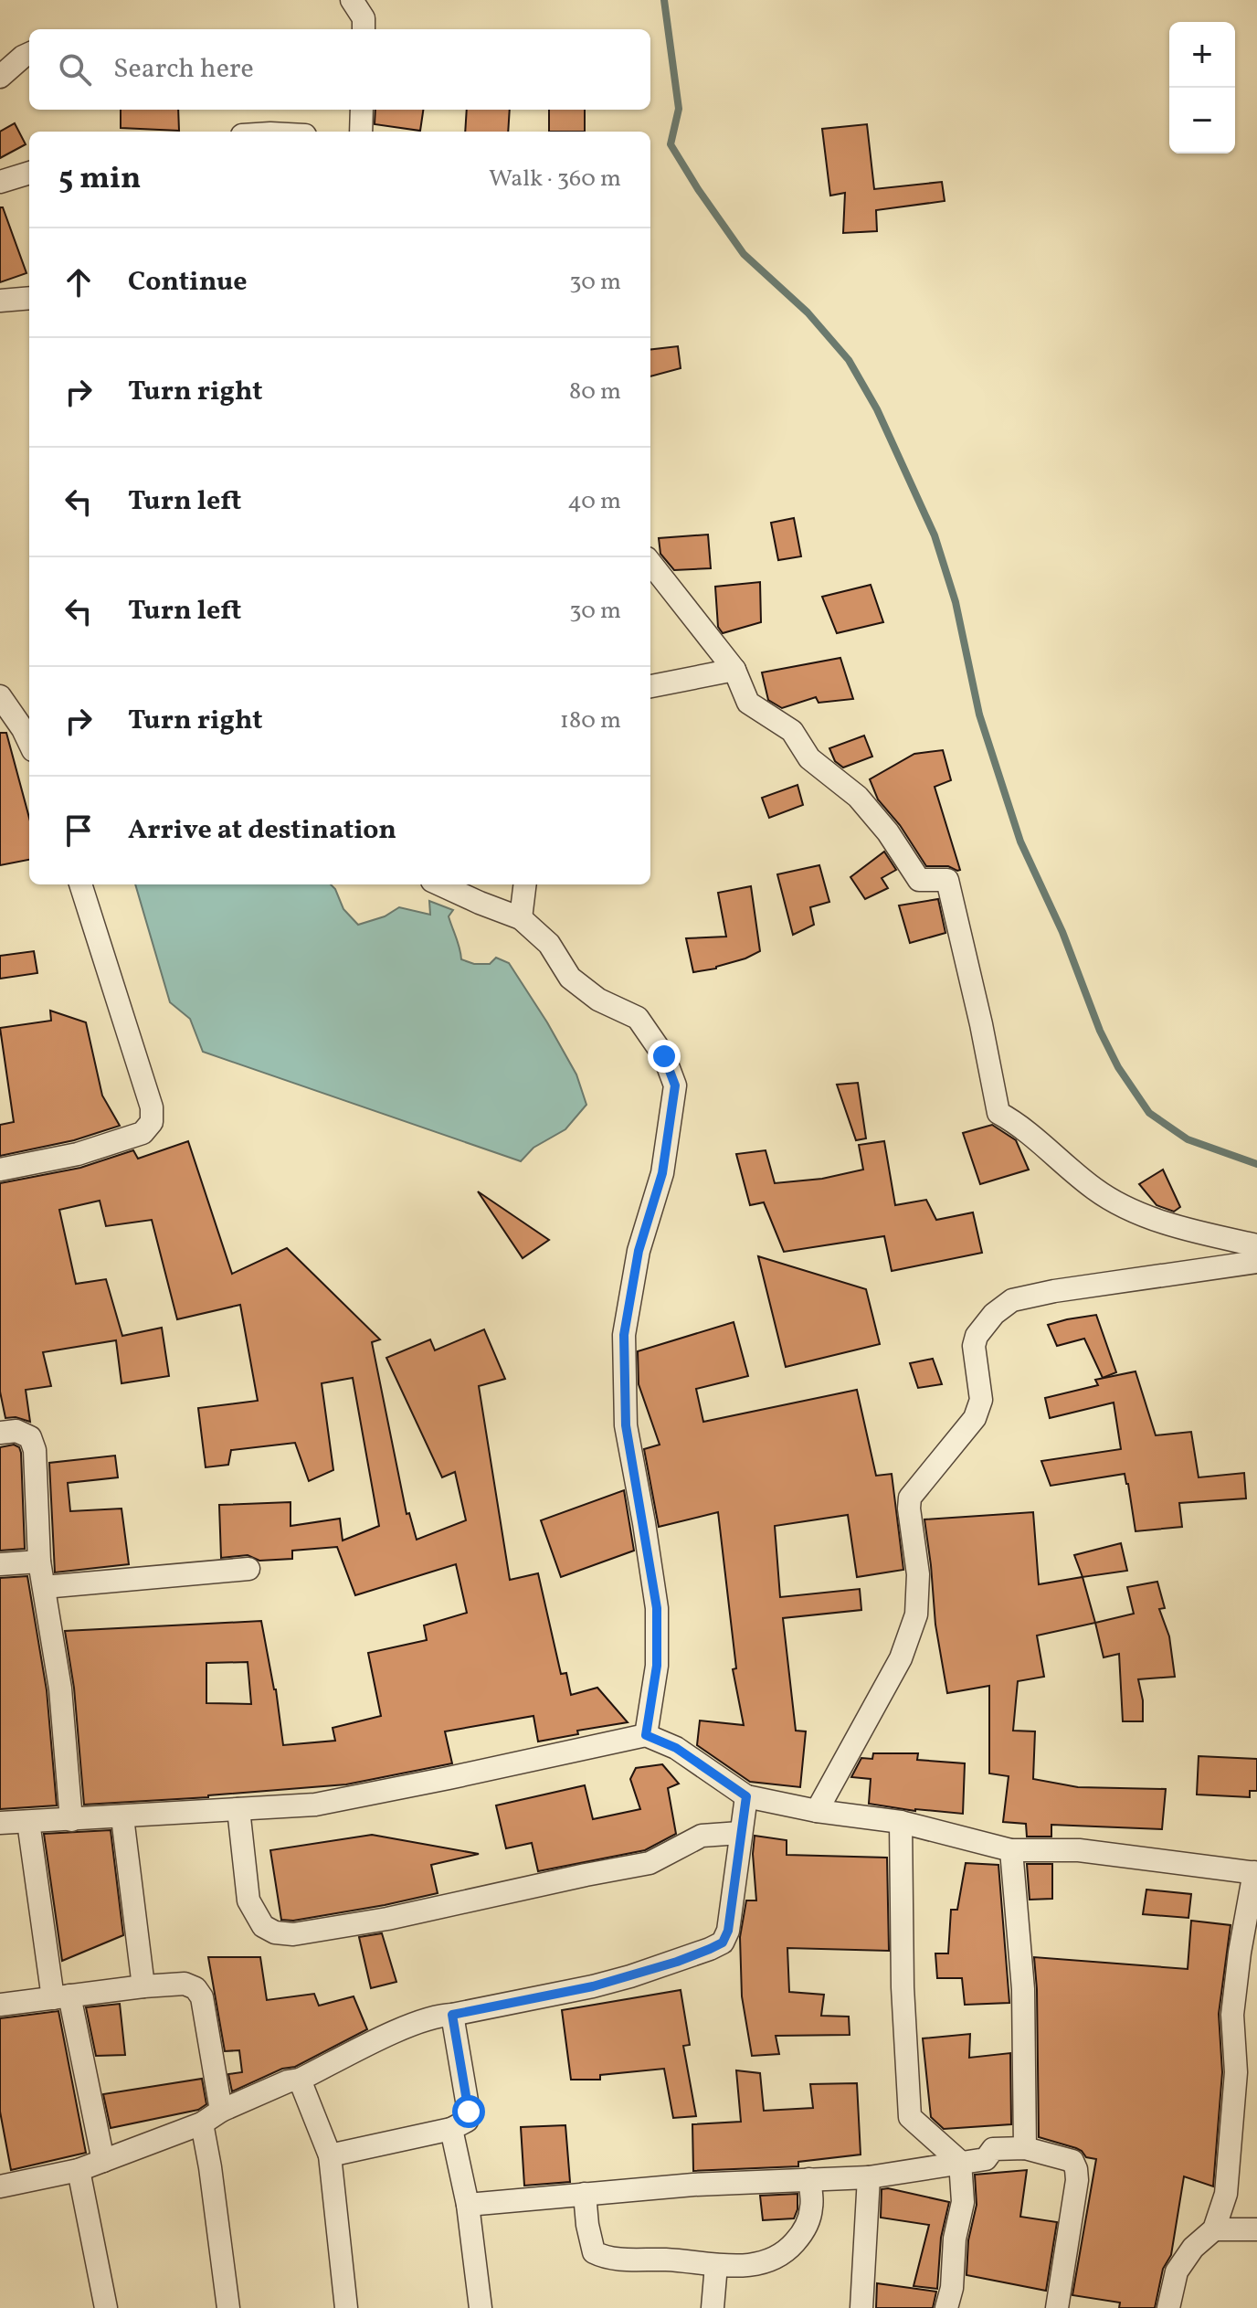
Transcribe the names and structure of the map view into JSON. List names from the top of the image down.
{
  "page": {
    "map_buttons": ["+", "−"],
    "search": "Search here",
    "heading": ["5 min", "Walk · 360 m"],
    "list": [
      ["Continue", "30 m"],
      ["Turn right", "80 m"],
      ["Turn left", "40 m"],
      ["Turn left", "30 m"],
      ["Turn right", "180 m"],
      "Arrive at destination"
    ]
  }
}
